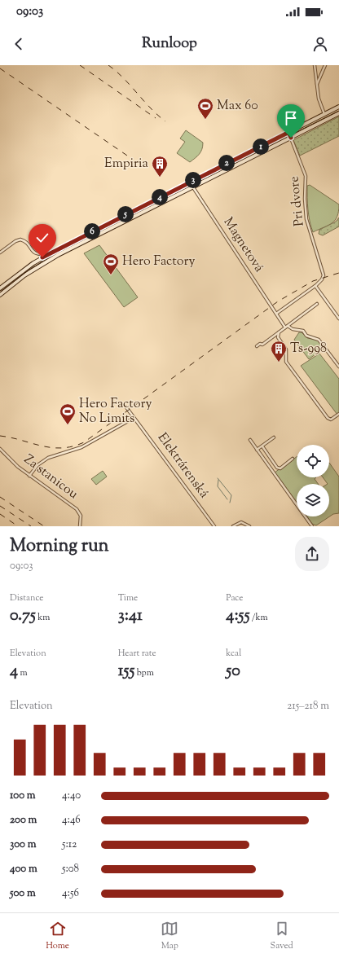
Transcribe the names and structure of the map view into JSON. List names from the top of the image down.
{
  "streets": {
    "street": [
      "Pri dvore",
      "Magnetová",
      "Elektrárenská",
      "Za stanicou"
    ]
  },
  "places": {
    "sports": ["Max 60", "Hero Factory", "Hero Factory No Limits"],
    "building": ["Empiria", "Ts-998"]
  },
  "page": {
    "status": "09:03",
    "header": "Runloop",
    "pins": [
      "1",
      "2",
      "3",
      "4",
      "5",
      "6"
    ],
    "heading": ["Morning run", "09:03"],
    "stats": [
      ["Distance", "0.75 km"],
      ["Time", "3:41"],
      ["Pace", "4:55 /km"],
      ["Elevation", "4 m"],
      ["Heart rate", "155 bpm"],
      ["kcal", "50"]
    ],
    "chart": ["Elevation", "215–218 m"],
    "list": [
      {
        "name": "100 m",
        "note": "4:40"
      },
      {
        "name": "200 m",
        "note": "4:46"
      },
      {
        "name": "300 m",
        "note": "5:12"
      },
      {
        "name": "400 m",
        "note": "5:08"
      },
      {
        "name": "500 m",
        "note": "4:56"
      }
    ],
    "tabs": ["Home", "Map", "Saved"]
  }
}
